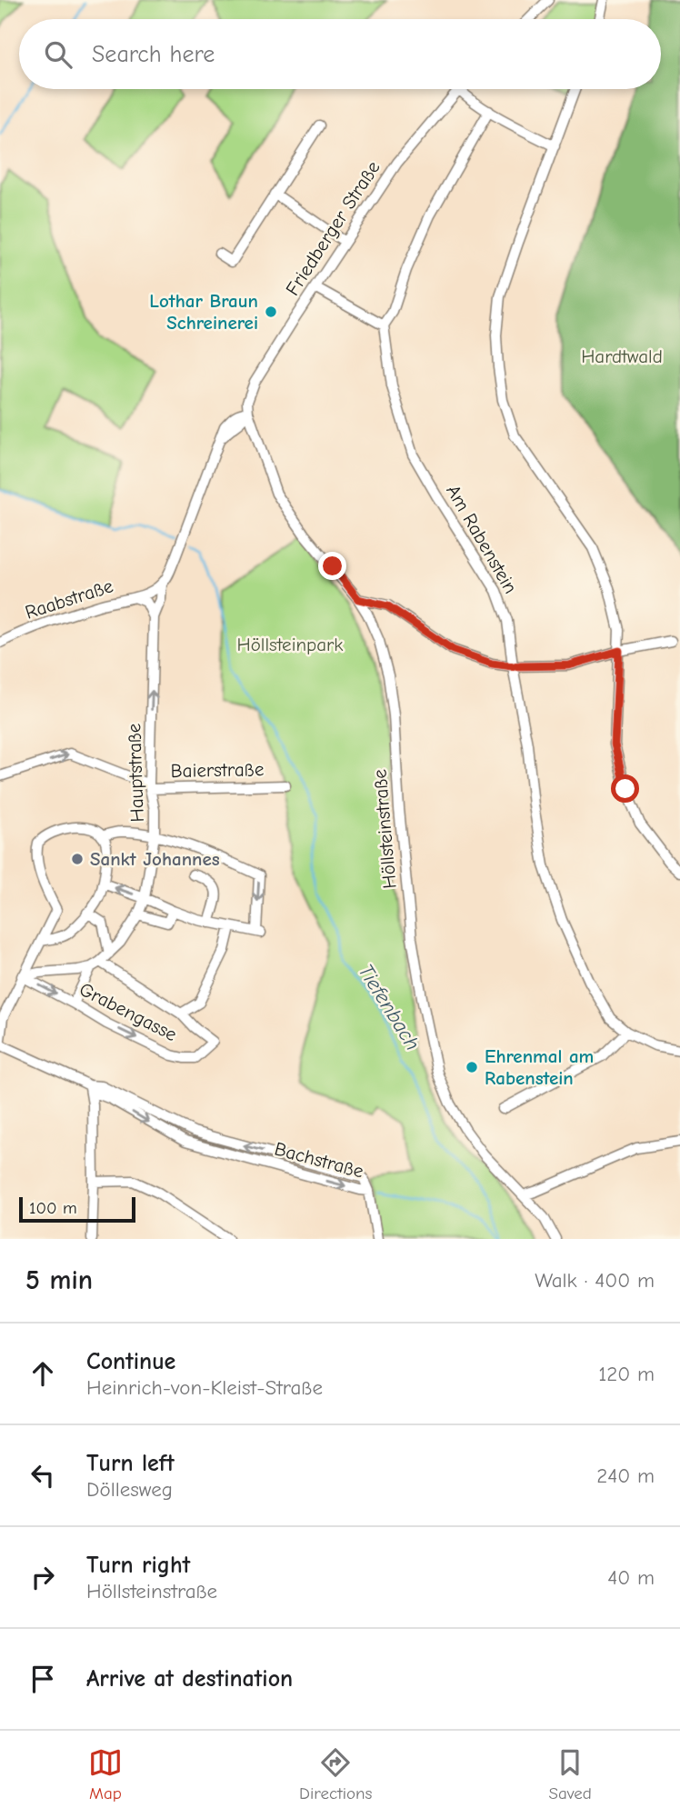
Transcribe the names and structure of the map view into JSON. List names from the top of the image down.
{
  "streets": {
    "street": [
      "Friedberger Straße",
      "Am Rabenstein",
      "Raabstraße",
      "Baierstraße",
      "Hauptstraße",
      "Höllsteinstraße",
      "Grabengasse",
      "Bachstraße"
    ]
  },
  "crossings": [
    ["Friedberger Straße", "Höllsteinstraße"],
    ["Raabstraße", "Hauptstraße"],
    ["Baierstraße", "Hauptstraße"],
    ["Hauptstraße", "Grabengasse"]
  ],
  "one_way": ["Hauptstraße"],
  "water": ["Tiefenbach"],
  "parks": ["Hardtwald", "Höllsteinpark"],
  "places": ["Lothar Braun Schreinerei", "Sankt Johannes", "Ehrenmal am Rabenstein"],
  "scale_bar": "100 m",
  "page": {
    "search": "Search here",
    "scale": "100 m",
    "heading": ["5 min", "Walk · 400 m"],
    "list": [
      ["Continue", "Heinrich-von-Kleist-Straße", "120 m"],
      ["Turn left", "Döllesweg", "240 m"],
      ["Turn right", "Höllsteinstraße", "40 m"],
      "Arrive at destination"
    ],
    "nav": ["Map", "Directions", "Saved"]
  }
}
